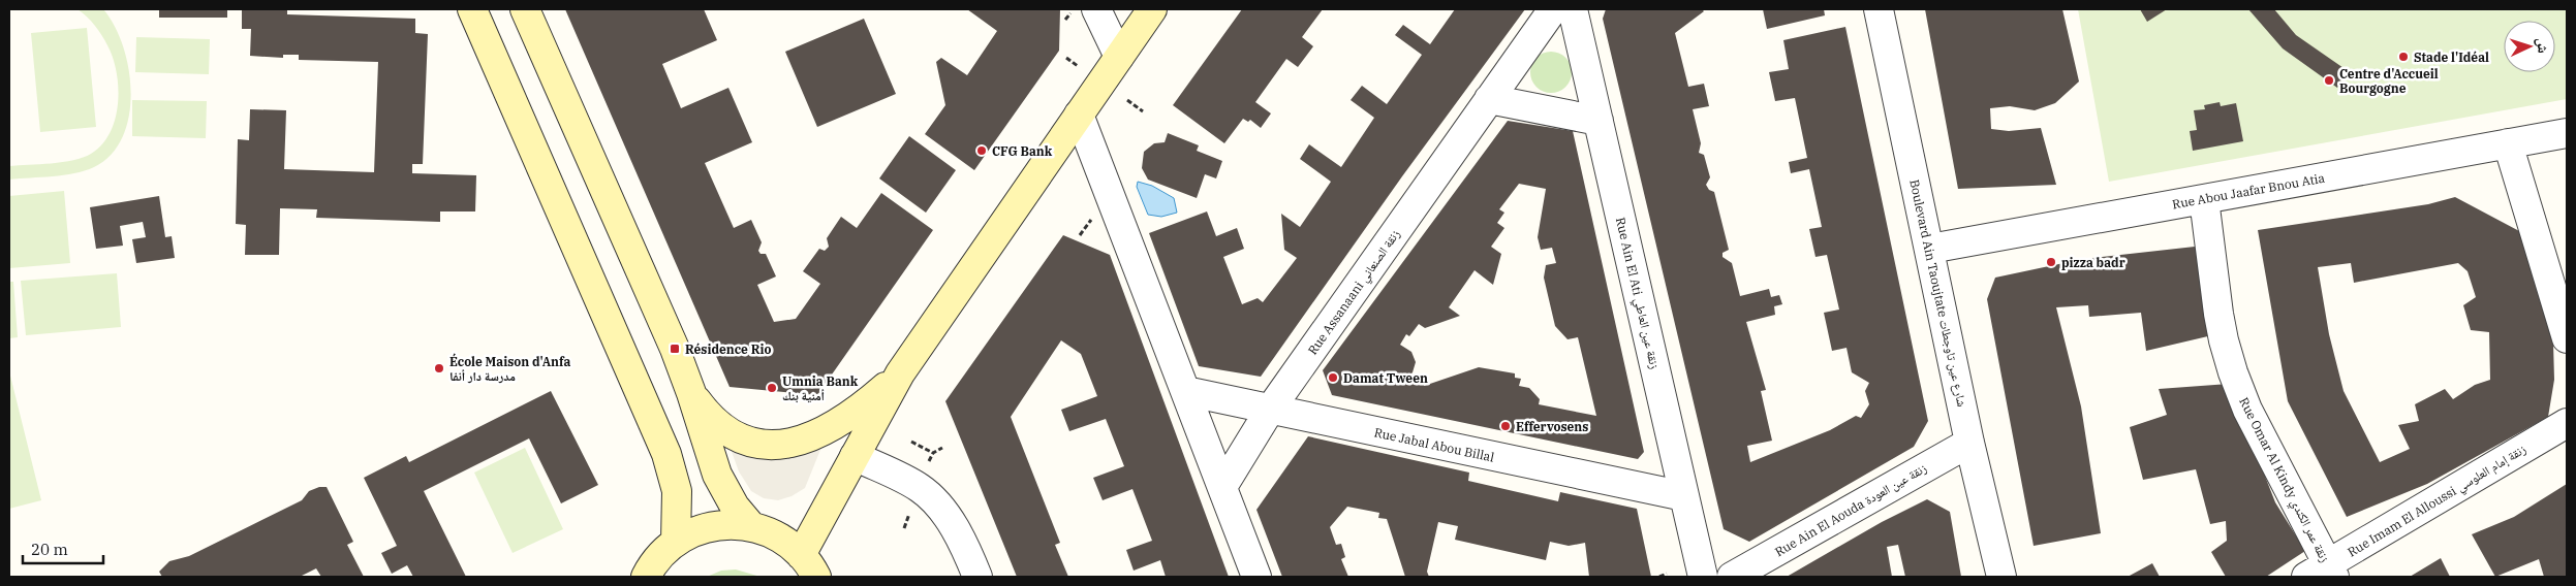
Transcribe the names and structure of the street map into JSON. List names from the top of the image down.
{
  "streets": {
    "street": [
      "Rue Abou Jaafar Bnou Atia",
      "Rue Assanaani زنقة الصنعاني",
      "Rue Ain El Ati زنقة عين العاطي",
      "Boulevard Ain Taoujtate شارع عين تاوجطات",
      "Rue Jabal Abou Billal",
      "Rue Omar Al Kindy زنقة عمر الكندي",
      "Rue Imam El Alloussi زنقة إمام العلوسي",
      "Rue Ain El Aouda زنقة عين العودة"
    ]
  },
  "crossings": [
    ["Rue Abou Jaafar Bnou Atia", "Boulevard Ain Taoujtate شارع عين تاوجطات"],
    ["Rue Abou Jaafar Bnou Atia", "Rue Omar Al Kindy زنقة عمر الكندي"],
    ["Rue Assanaani زنقة الصنعاني", "Rue Jabal Abou Billal"],
    ["Rue Ain El Ati زنقة عين العاطي", "Rue Jabal Abou Billal"],
    ["Boulevard Ain Taoujtate شارع عين تاوجطات", "Rue Ain El Aouda زنقة عين العودة"],
    ["Rue Omar Al Kindy زنقة عمر الكندي", "Rue Imam El Alloussi زنقة إمام العلوسي"]
  ],
  "places": {
    "other": [
      "Stade l'Idéal",
      "Centre d'Accueil Bourgogne",
      "CFG Bank",
      "pizza badr",
      "École Maison d'Anfa مدرسة دار أنفا",
      "Damat Tween",
      "Umnia Bank أمنية بنك",
      "Effervosens"
    ],
    "transit": ["Résidence Rio"]
  },
  "scale_bar": "20 m",
  "north": "right"
}
